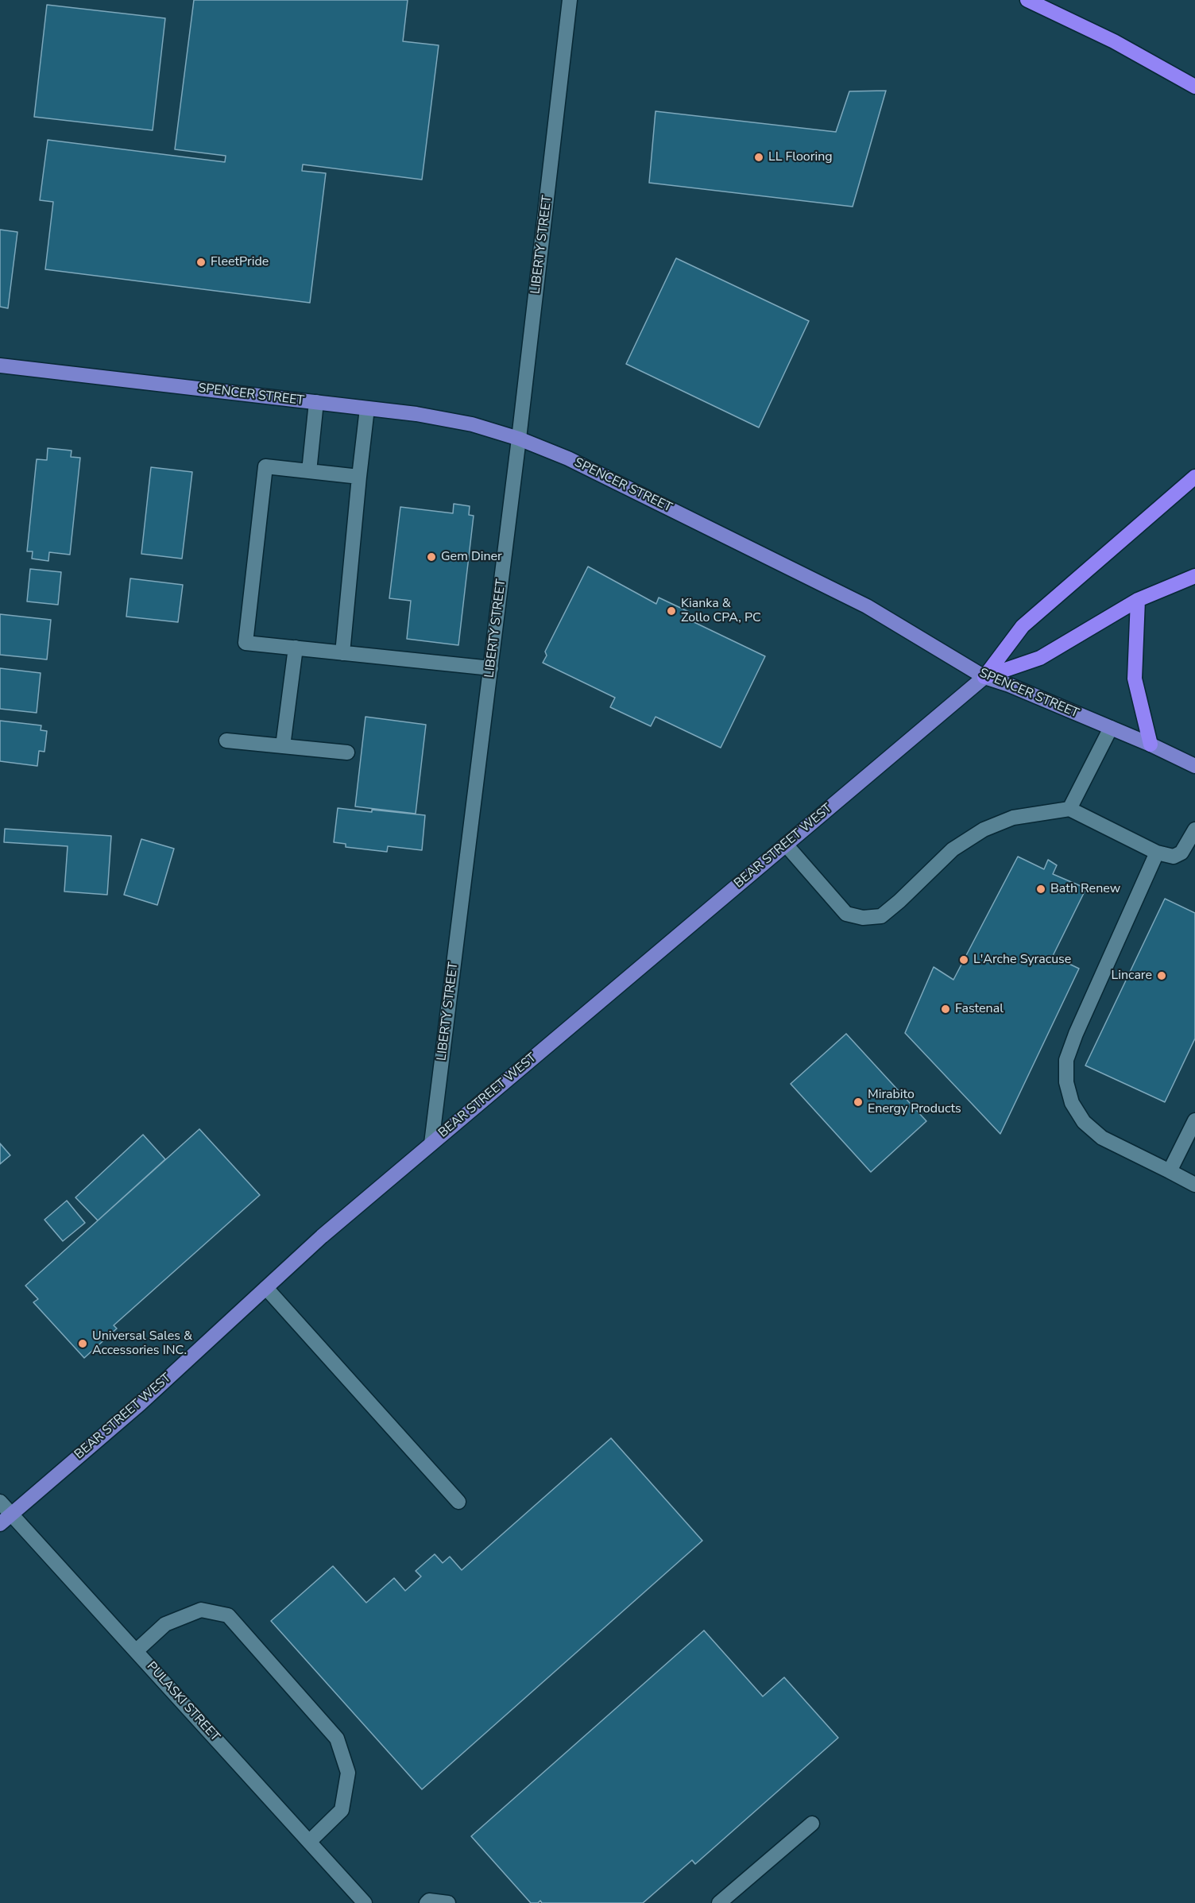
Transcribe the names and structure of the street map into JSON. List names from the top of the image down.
{
  "streets": {
    "main road": ["SPENCER STREET", "BEAR STREET WEST"],
    "street": ["LIBERTY STREET", "PULASKI STREET"]
  },
  "crossings": [
    ["LIBERTY STREET", "SPENCER STREET"],
    ["LIBERTY STREET", "BEAR STREET WEST"],
    ["SPENCER STREET", "BEAR STREET WEST"],
    ["BEAR STREET WEST", "PULASKI STREET"]
  ],
  "places": [
    "LL Flooring",
    "FleetPride",
    "Gem Diner",
    "Kianka & Zollo CPA, PC",
    "Bath Renew",
    "L'Arche Syracuse",
    "Lincare",
    "Fastenal",
    "Mirabito Energy Products",
    "Universal Sales & Accessories INC."
  ]
}
